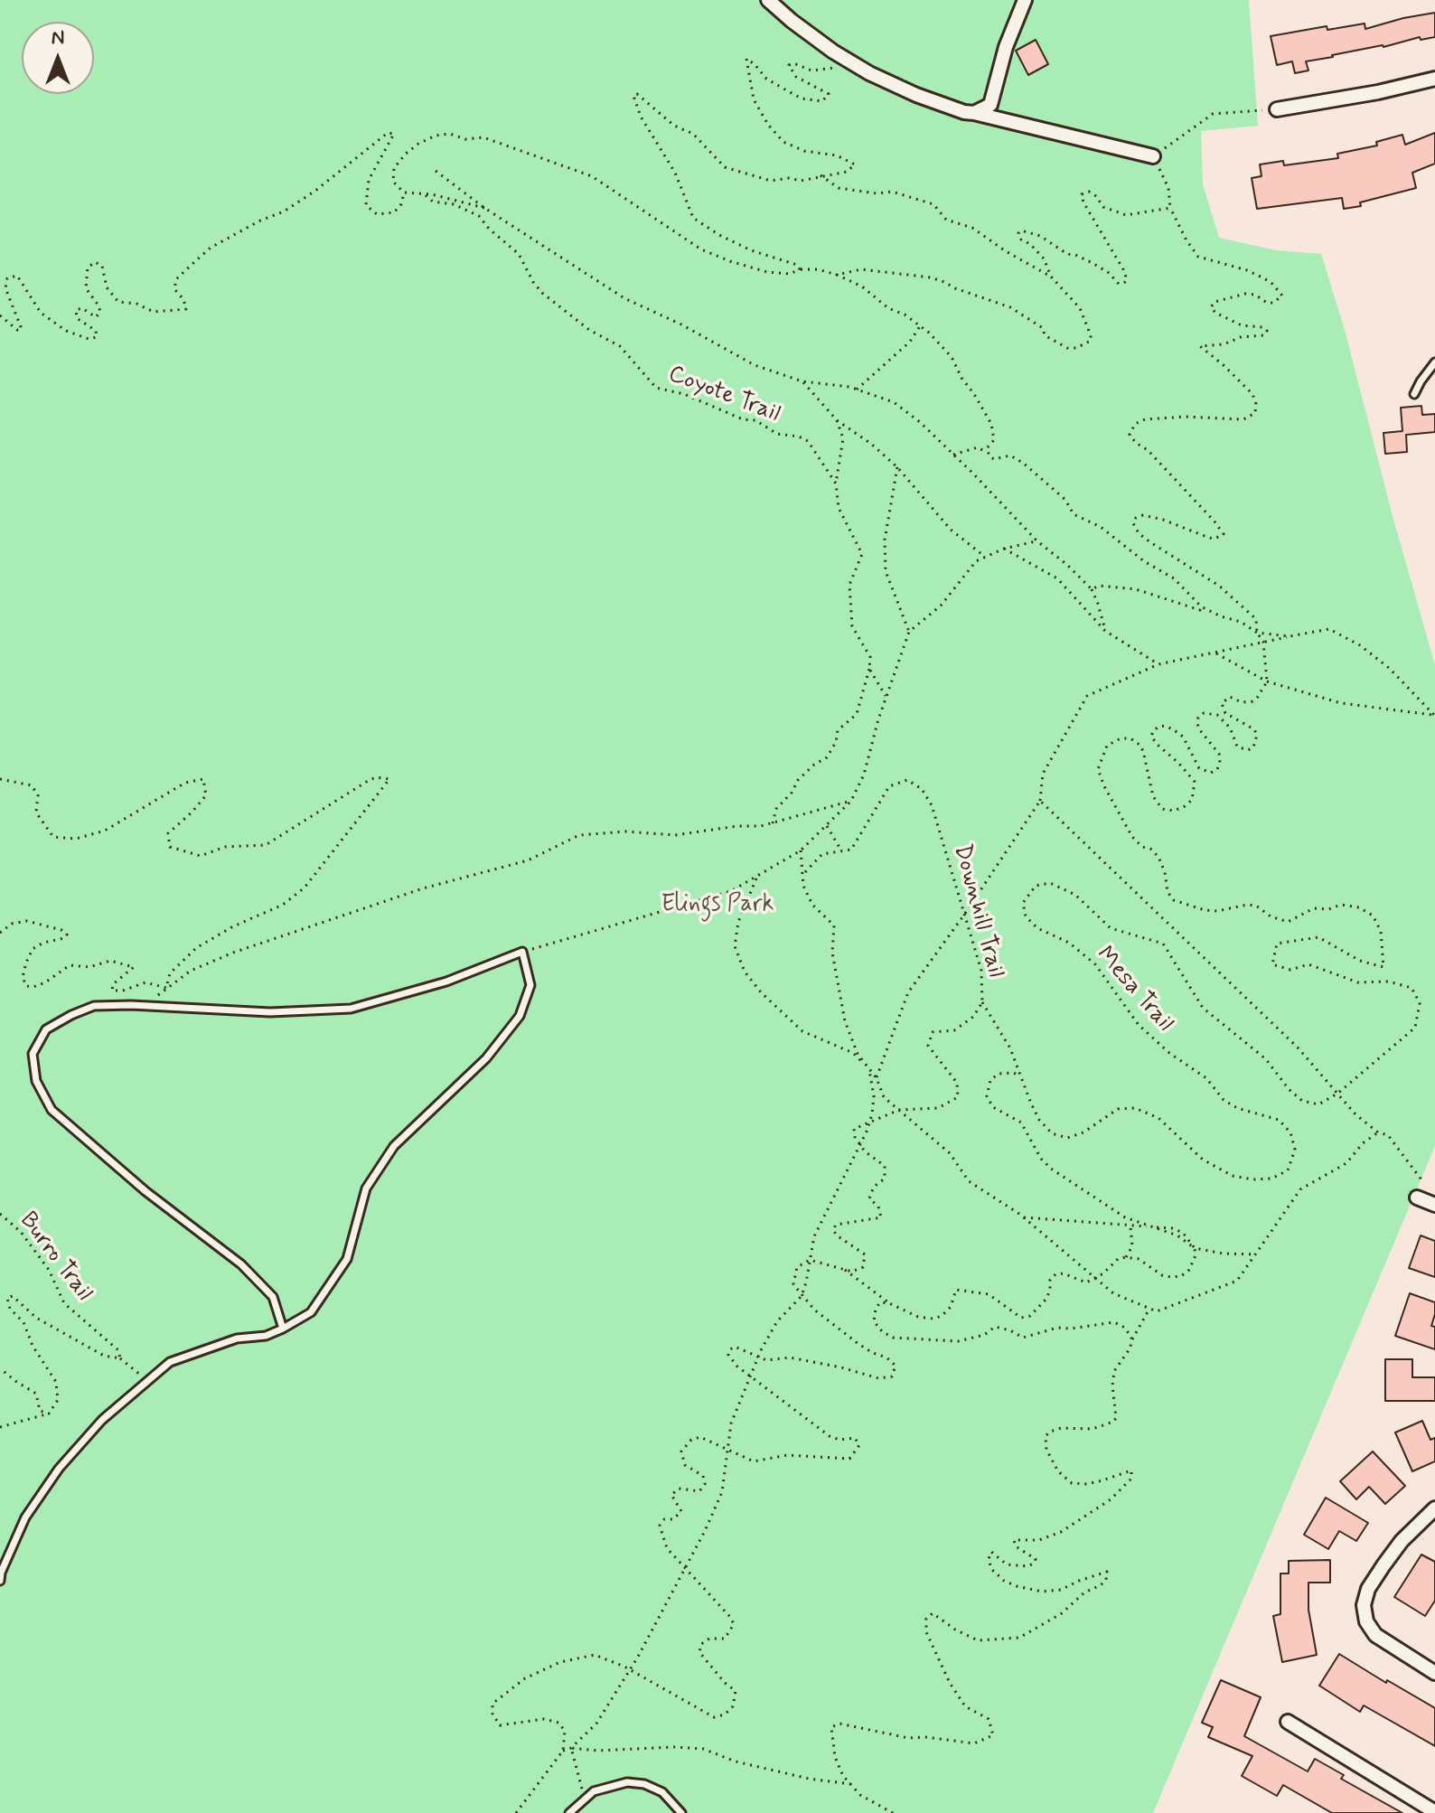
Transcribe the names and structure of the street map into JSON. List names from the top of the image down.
{
  "streets": {
    "path": [
      "Coyote Trail",
      "Downhill Trail",
      "Mesa Trail",
      "Burro Trail"
    ]
  },
  "parks": ["Elings Park"],
  "north": "top"
}
